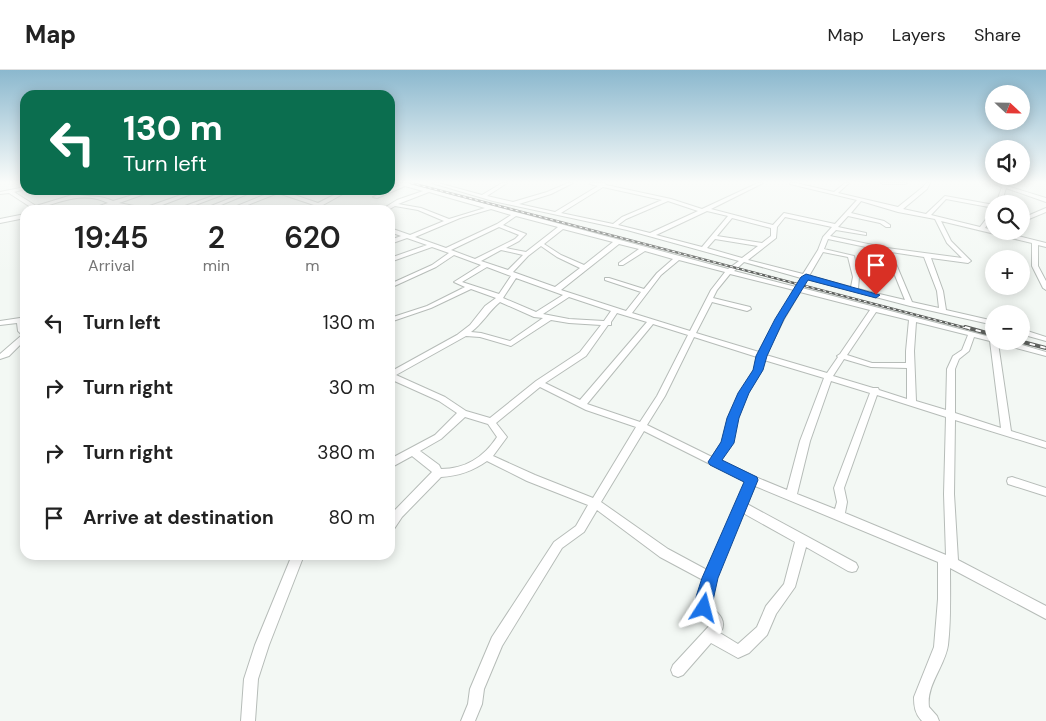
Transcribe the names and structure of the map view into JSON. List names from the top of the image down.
{
  "north": "right",
  "page": {
    "header": "Map",
    "nav": ["Map", "Layers", "Share"],
    "map_buttons": ["+", "−"],
    "turn": ["130 m", "Turn left"],
    "eta": [
      "19:45",
      "Arrival",
      "2",
      "min",
      "620",
      "m"
    ],
    "list": [
      {
        "name": "Turn left",
        "value": "130 m"
      },
      {
        "name": "Turn right",
        "value": "30 m"
      },
      {
        "name": "Turn right",
        "value": "380 m"
      },
      {
        "name": "Arrive at destination",
        "value": "80 m"
      }
    ]
  }
}
